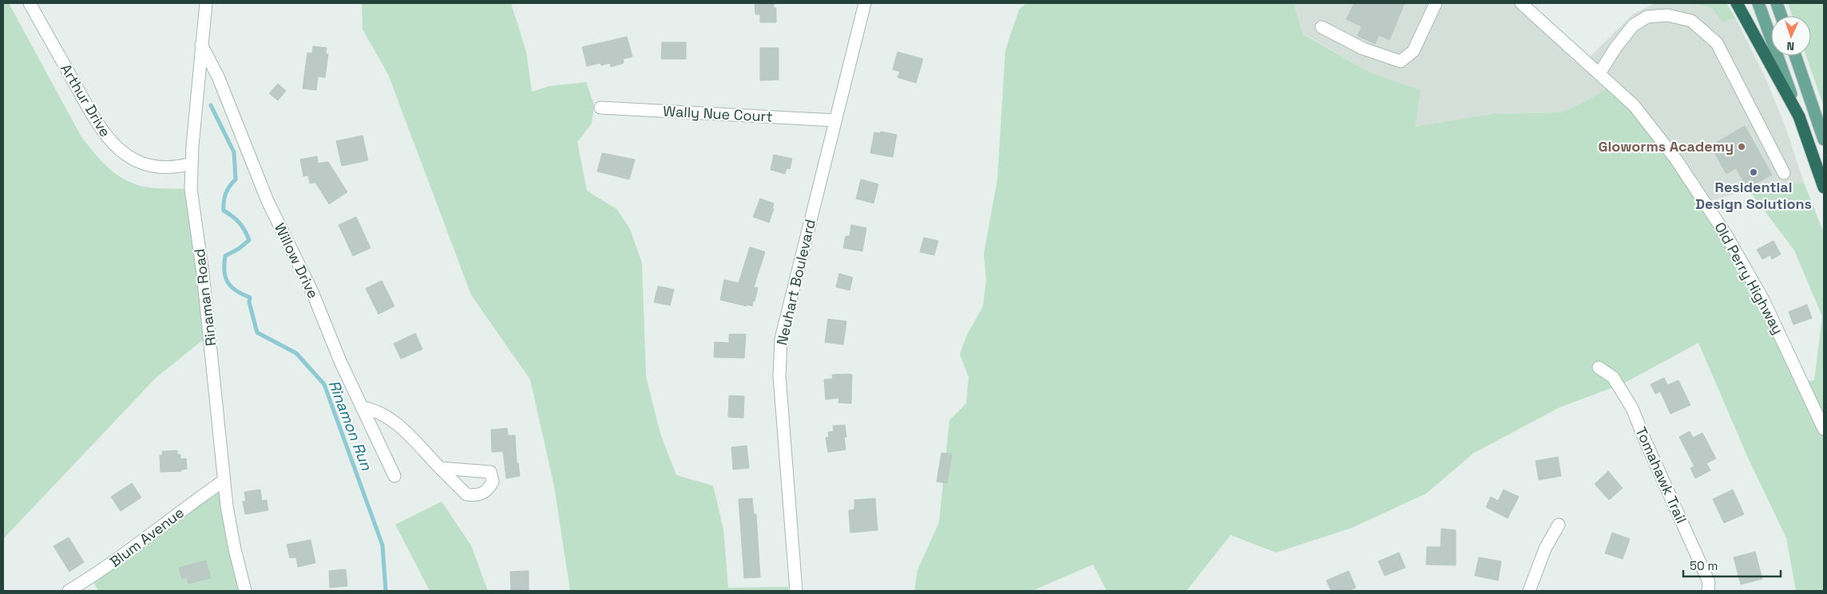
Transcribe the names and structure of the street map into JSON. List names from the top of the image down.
{
  "streets": {
    "street": [
      "Arthur Drive",
      "Wally Nue Court",
      "Willow Drive",
      "Old Perry Highway",
      "Neuhart Boulevard",
      "Rinaman Road",
      "Tomahawk Trail",
      "Blum Avenue"
    ]
  },
  "crossings": [
    ["Arthur Drive", "Rinaman Road"],
    ["Wally Nue Court", "Neuhart Boulevard"],
    ["Willow Drive", "Rinaman Road"],
    ["Rinaman Road", "Blum Avenue"]
  ],
  "water": ["Rinamon Run"],
  "places": ["Gloworms Academy", "Residential Design Solutions"],
  "scale_bar": "50 m",
  "north": "bottom"
}
